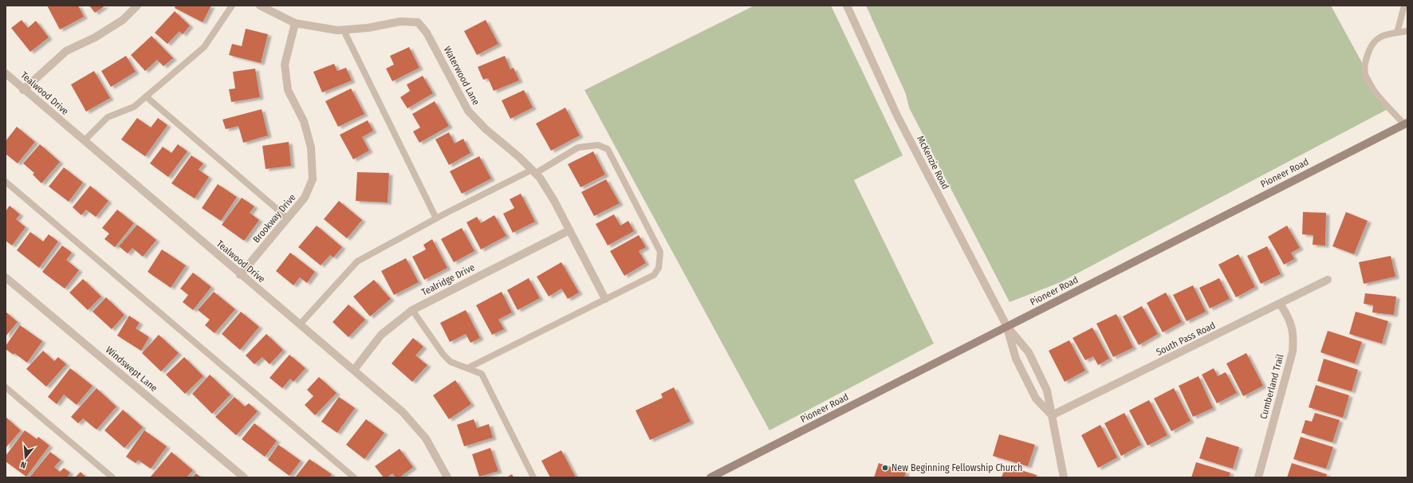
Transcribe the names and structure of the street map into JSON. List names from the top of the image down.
{
  "streets": {
    "main road": ["Pioneer Road"],
    "street": [
      "Waterwood Lane",
      "Tealwood Drive",
      "McKenzie Road",
      "Brookway Drive",
      "Tealridge Drive",
      "South Pass Road",
      "Windswept Lane",
      "Cumberland Trail"
    ]
  },
  "crossings": [
    ["Waterwood Lane", "Brookway Drive"],
    ["Waterwood Lane", "Tealridge Drive"],
    ["Tealwood Drive", "Brookway Drive"],
    ["Tealwood Drive", "Tealridge Drive"],
    ["McKenzie Road", "Pioneer Road"],
    ["South Pass Road", "Cumberland Trail"]
  ],
  "places": ["New Beginning Fellowship Church"],
  "north": "bottom"
}
